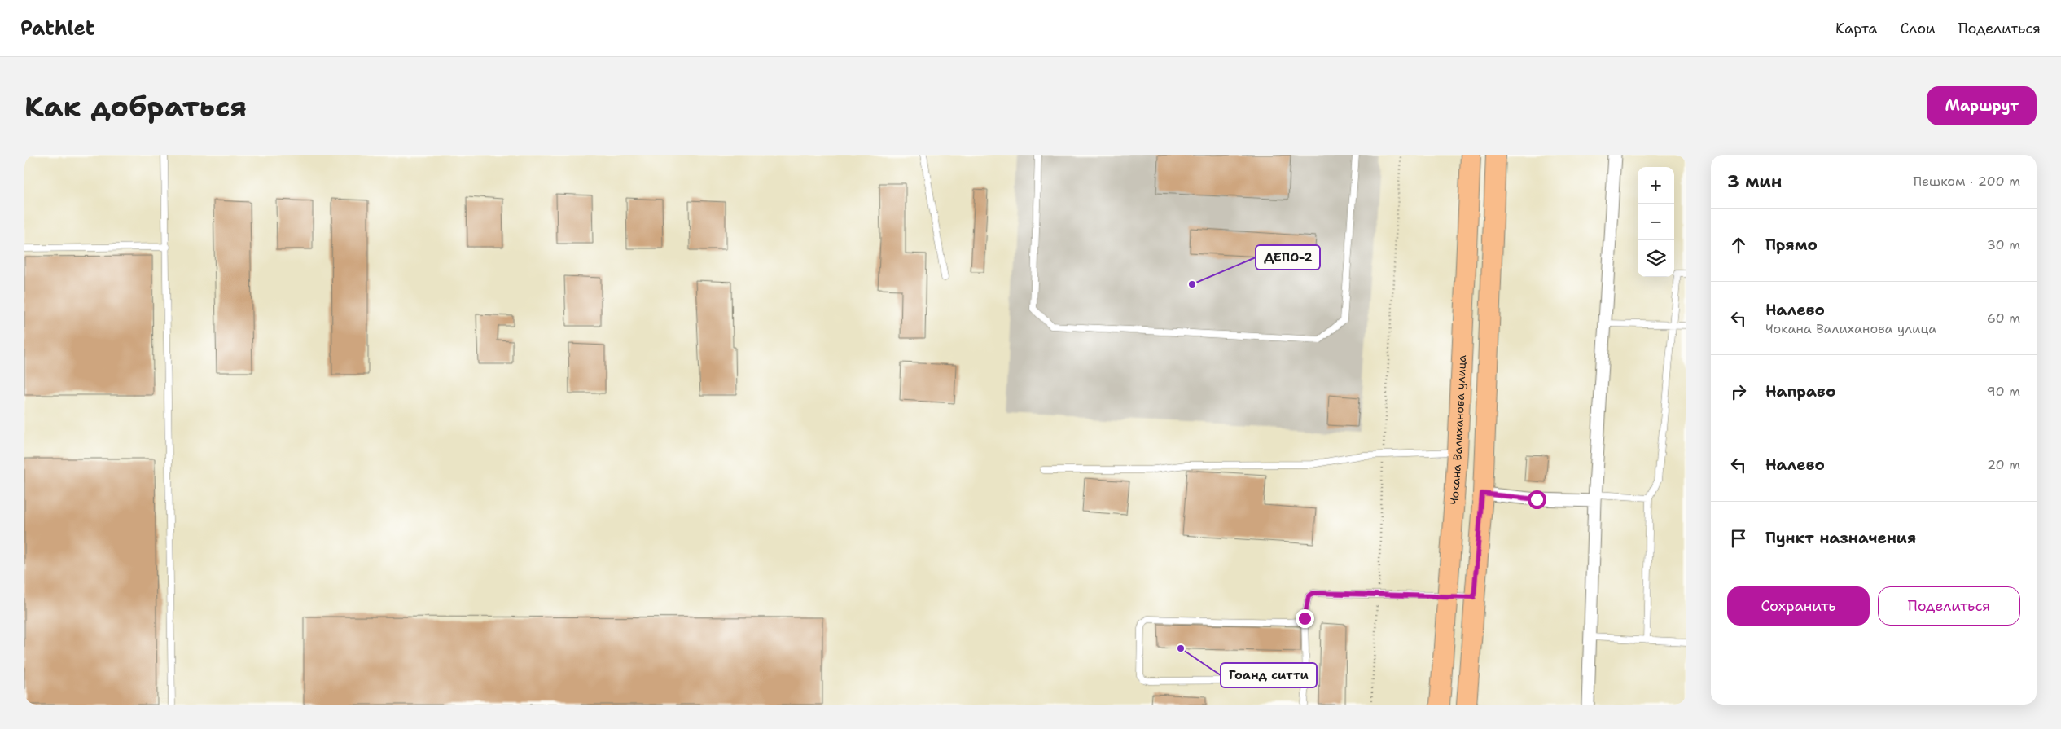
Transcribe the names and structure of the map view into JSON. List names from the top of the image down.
{
  "streets": {
    "main road": ["Чокана Валиханова улица"]
  },
  "places": ["ДЕПО-2", "Гоанд ситти"],
  "page": {
    "header": "Pathlet",
    "nav": ["Карта", "Слои", "Поделиться"],
    "buttons": [
      "Маршрут",
      ["Сохранить", "Поделиться"]
    ],
    "title": "Как добраться",
    "heading": ["3 мин", "Пешком · 200 m"],
    "map_buttons": ["+", "−"],
    "list": [
      ["Прямо", "30 m"],
      ["Налево", "Чокана Валиханова улица", "60 m"],
      ["Направо", "90 m"],
      ["Налево", "20 m"],
      "Пункт назначения"
    ]
  }
}
